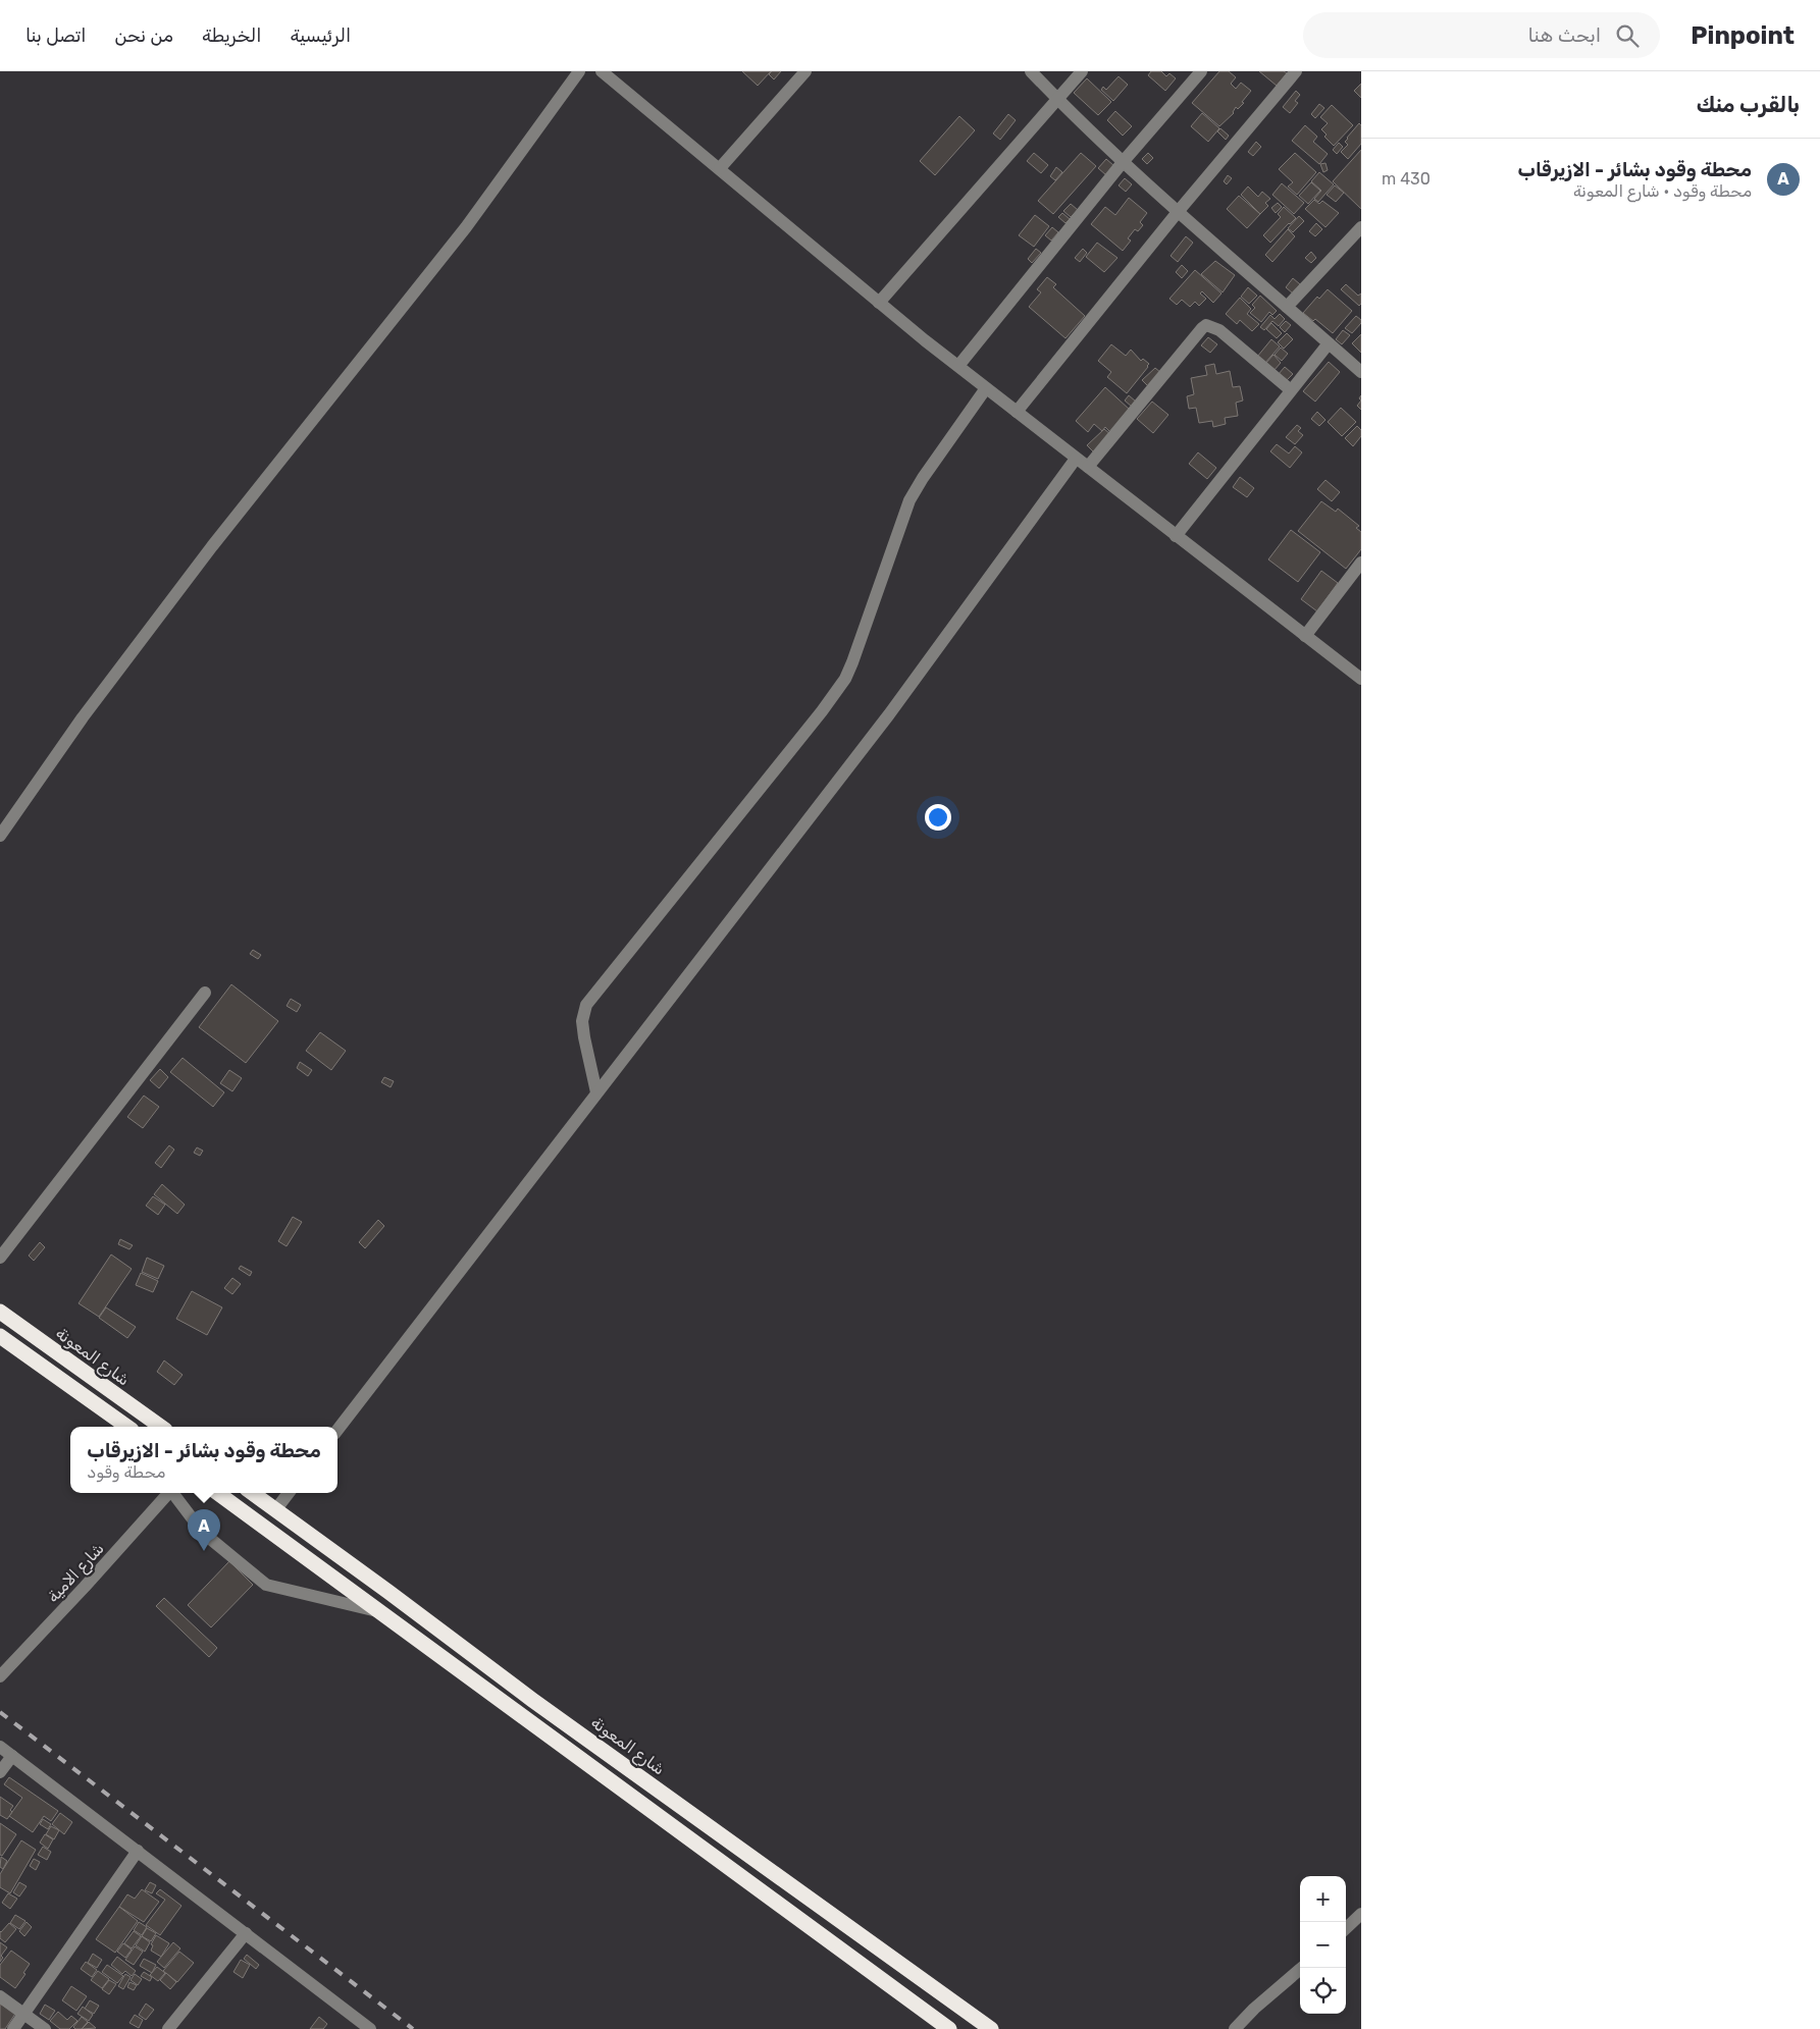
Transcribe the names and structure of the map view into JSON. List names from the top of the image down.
{
  "streets": {
    "highway": ["شارع المعونة"],
    "street": ["شارع الامية"]
  },
  "page": {
    "header": "Pinpoint",
    "search": "ابحث هنا",
    "nav": [
      "الرئيسية",
      "الخريطة",
      "من نحن",
      "اتصل بنا"
    ],
    "heading": "بالقرب منك",
    "list": [
      {
        "mark": "A",
        "name": "محطة وقود بشائر - الازيرقاب",
        "note": "محطة وقود · شارع المعونة",
        "value": "430 m"
      }
    ],
    "popup": ["محطة وقود بشائر - الازيرقاب", "محطة وقود"],
    "pins": "A",
    "map_buttons": ["+", "−"]
  }
}
